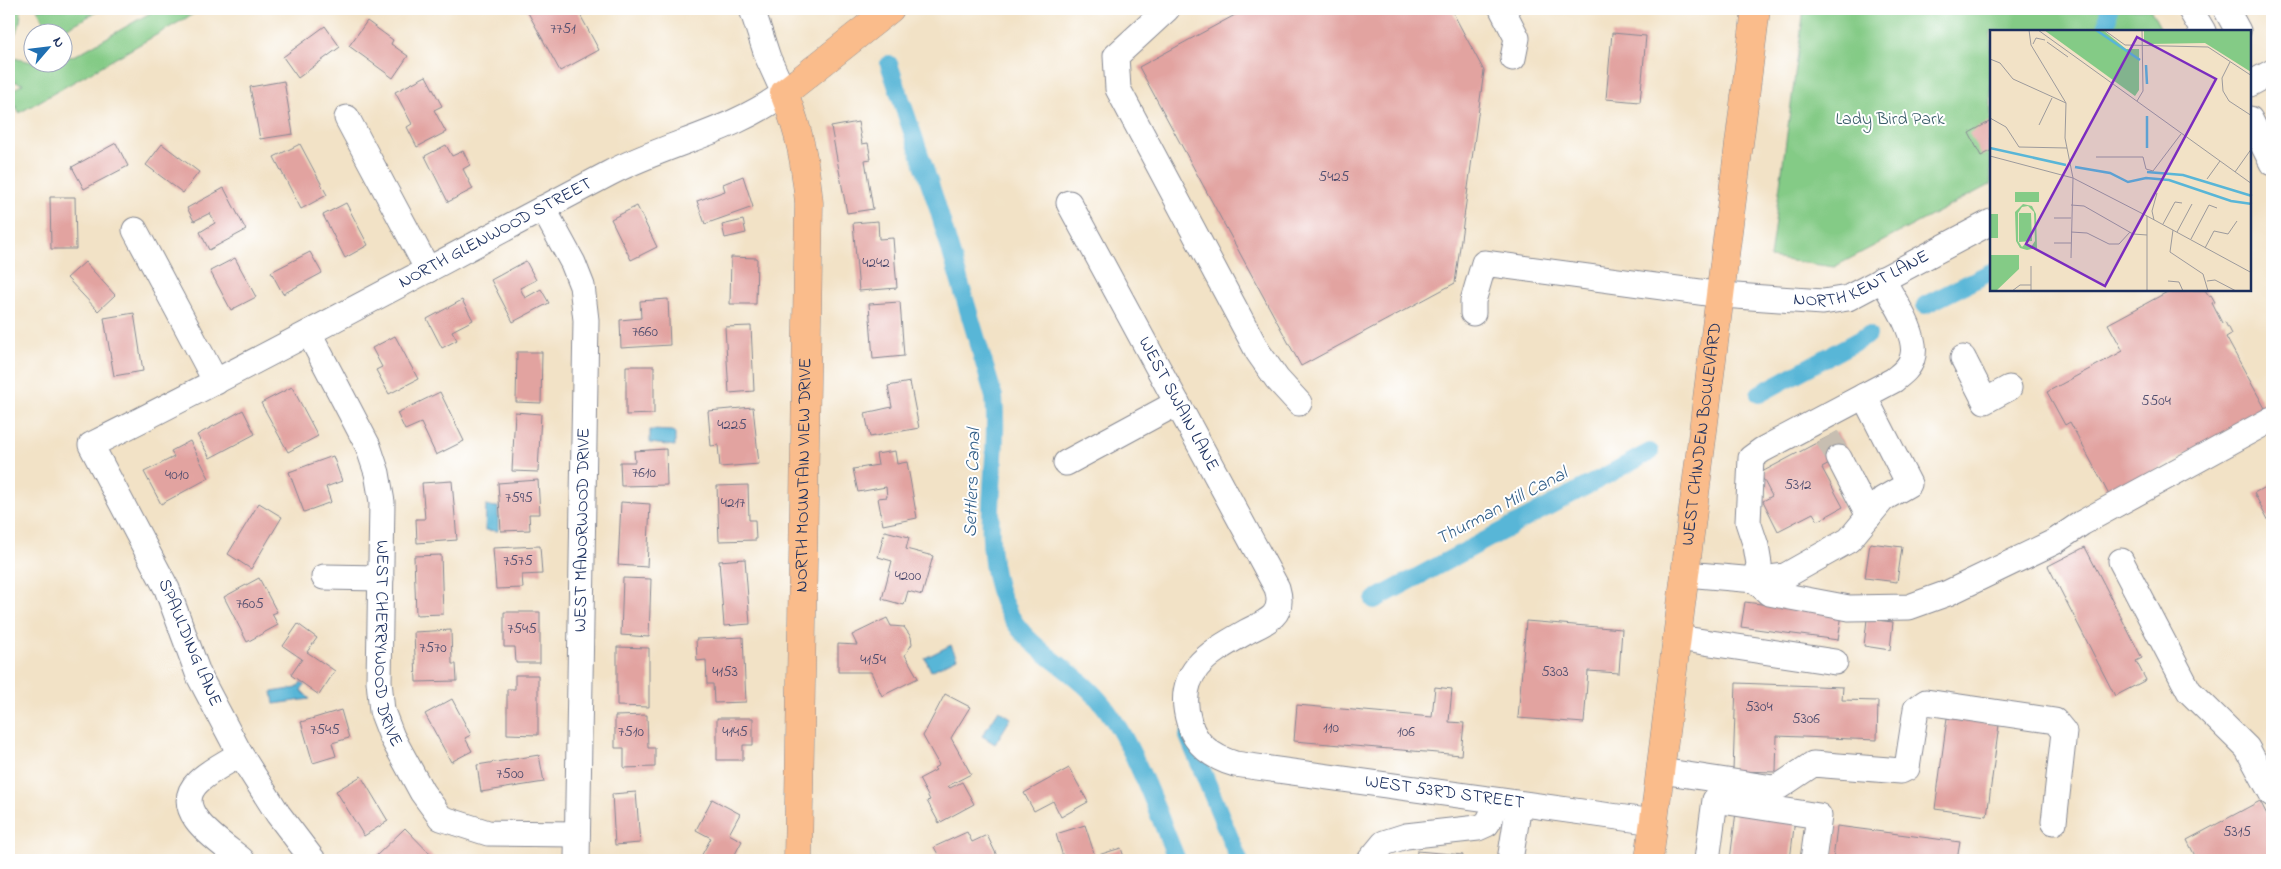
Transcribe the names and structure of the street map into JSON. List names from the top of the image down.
{
  "streets": {
    "main road": ["NORTH GLENWOOD STREET", "WEST CHINDEN BOULEVARD", "NORTH MOUNTAIN VIEW DRIVE"],
    "street": [
      "NORTH KENT LANE",
      "WEST SWAIN LANE",
      "WEST MANORWOOD DRIVE",
      "WEST CHERRYWOOD DRIVE",
      "SPAULDING LANE",
      "WEST 53RD STREET"
    ]
  },
  "crossings": [
    ["NORTH GLENWOOD STREET", "NORTH MOUNTAIN VIEW DRIVE"],
    ["NORTH GLENWOOD STREET", "WEST MANORWOOD DRIVE"],
    ["NORTH GLENWOOD STREET", "WEST CHERRYWOOD DRIVE"],
    ["NORTH GLENWOOD STREET", "SPAULDING LANE"],
    ["NORTH KENT LANE", "WEST CHINDEN BOULEVARD"],
    ["WEST SWAIN LANE", "WEST 53RD STREET"],
    ["WEST CHINDEN BOULEVARD", "WEST 53RD STREET"],
    ["WEST MANORWOOD DRIVE", "WEST CHERRYWOOD DRIVE"]
  ],
  "water": ["Settlers Canal", "Thurman Mill Canal"],
  "parks": ["Lady Bird Park"],
  "house_numbers": [
    "7751",
    "5425",
    "4242",
    "7660",
    "5504",
    "4225",
    "7610",
    "4010",
    "5312",
    "7595",
    "4217",
    "7575",
    "4200",
    "7605",
    "7545",
    "7570",
    "4154",
    "4153",
    "5303",
    "5304",
    "5306",
    "110",
    "7545",
    "7510",
    "4145",
    "106",
    "7500",
    "5315"
  ],
  "north": "top right"
}
